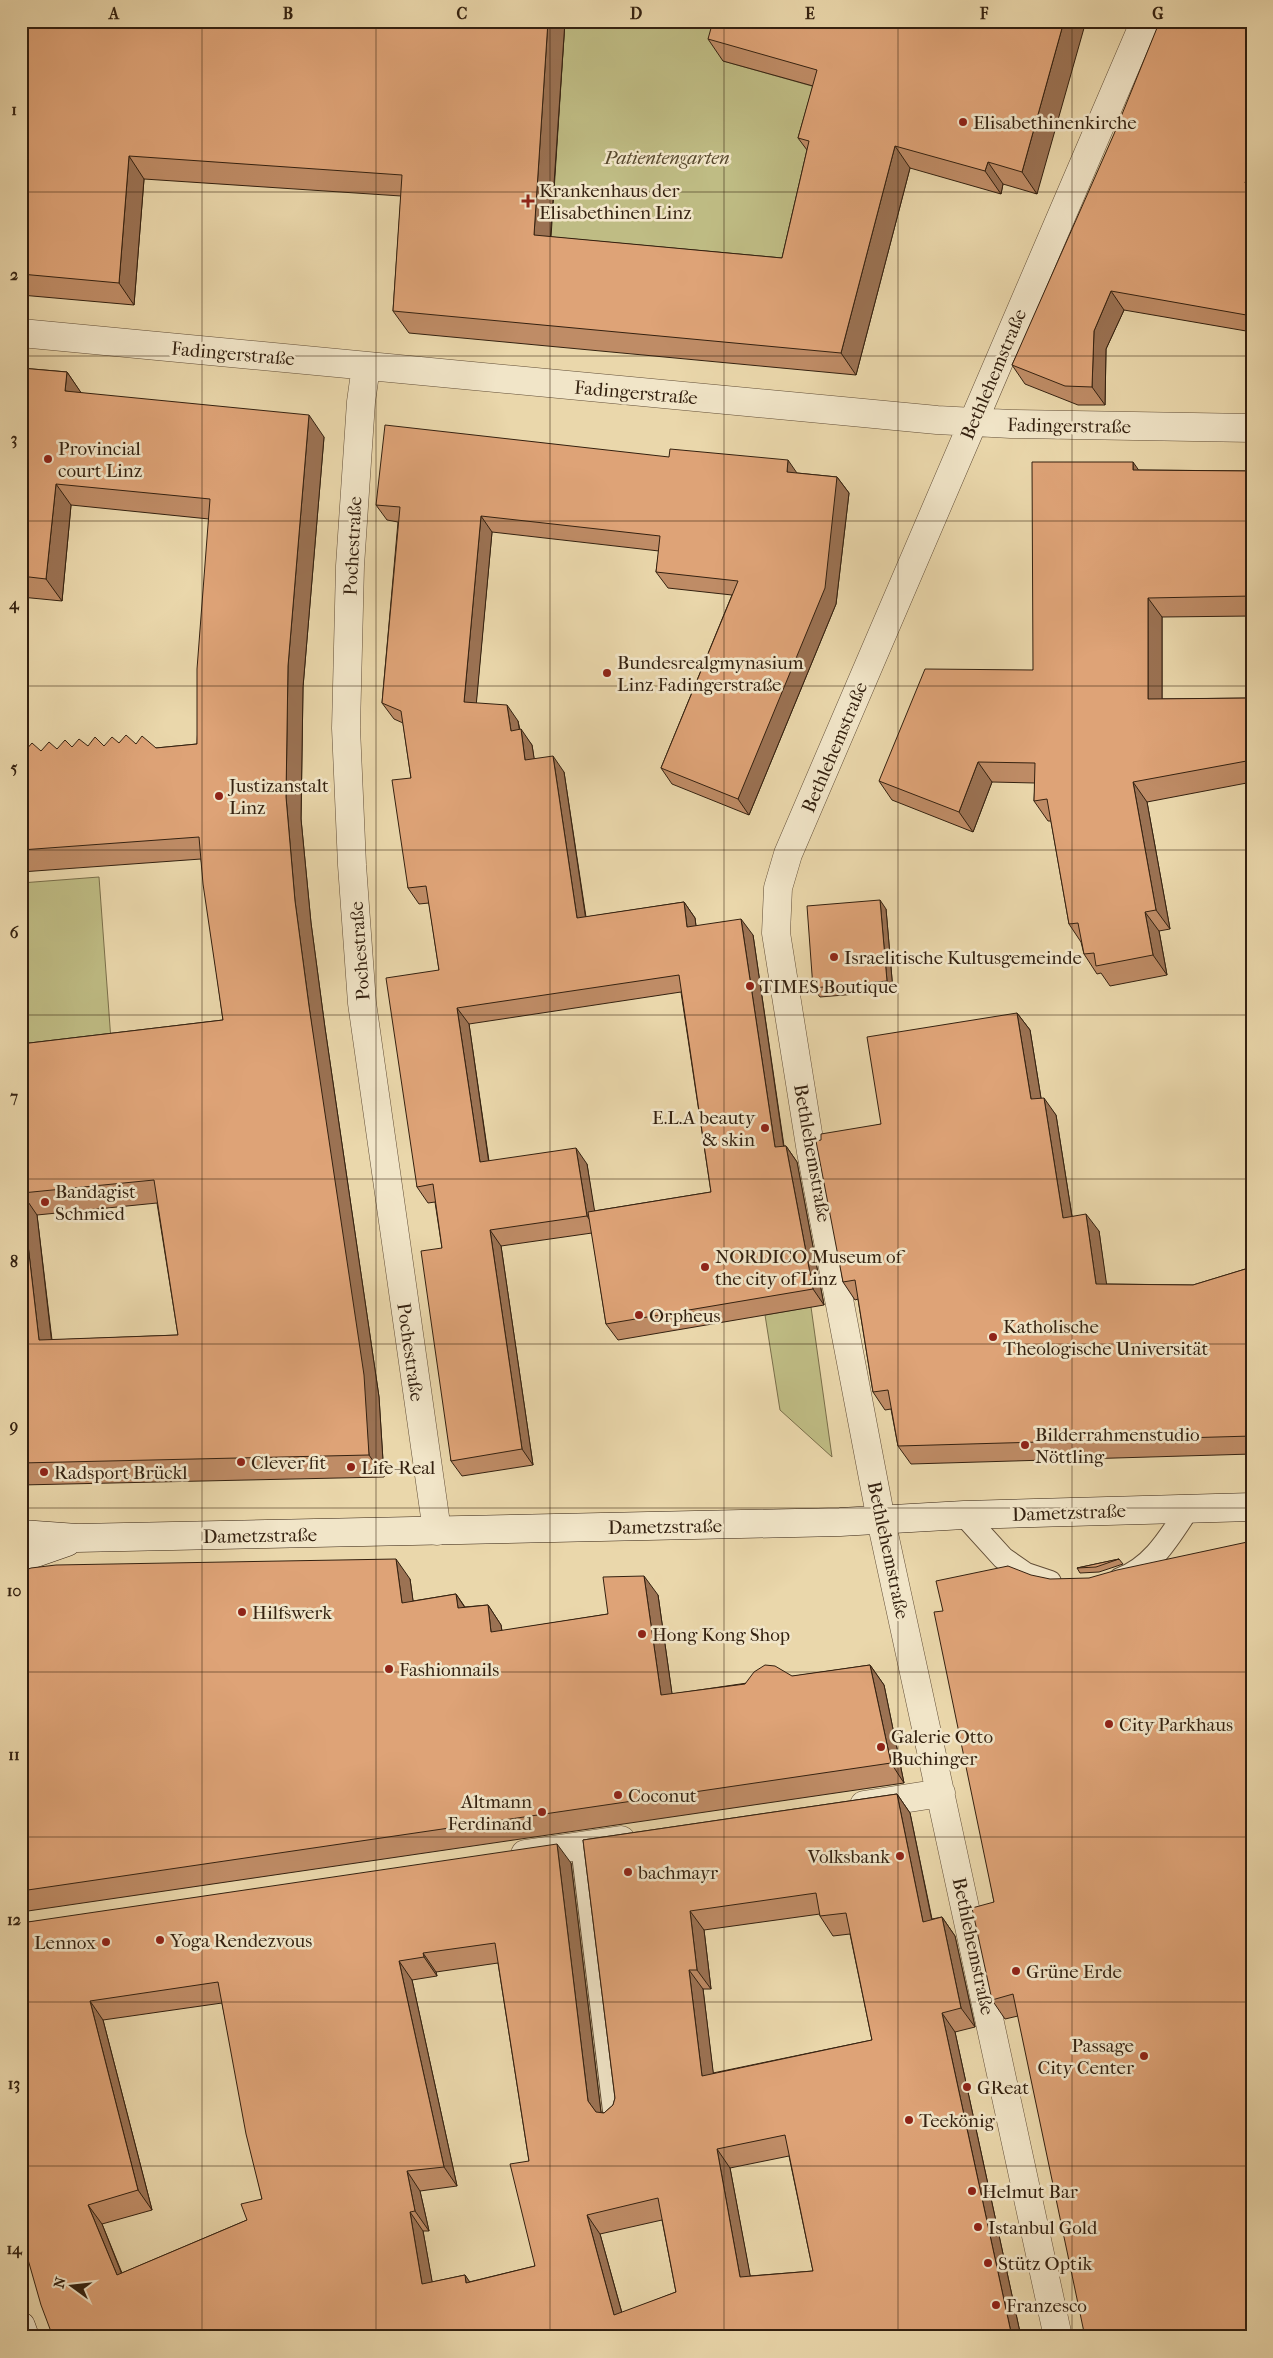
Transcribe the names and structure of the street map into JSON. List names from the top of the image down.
{
  "streets": {
    "street": [
      "Fadingerstraße",
      "Bethlehemstraße",
      "Pochestraße",
      "Dametzstraße"
    ]
  },
  "crossings": [
    ["Fadingerstraße", "Bethlehemstraße"],
    ["Fadingerstraße", "Pochestraße"],
    ["Bethlehemstraße", "Dametzstraße"],
    ["Pochestraße", "Dametzstraße"]
  ],
  "parks": ["Patientengarten"],
  "places": {
    "other": [
      "Elisabethinenkirche",
      "Provincial court Linz",
      "Bundesrealgmynasium Linz Fadingerstraße",
      "Justizanstalt Linz",
      "Israelitische Kultusgemeinde",
      "TIMES Boutique",
      "E.L.A beauty & skin",
      "Bandagist Schmied",
      "NORDICO Museum of the city of Linz",
      "Orpheus",
      "Katholische Theologische Universität",
      "Bilderrahmenstudio Nöttling",
      "Clever fit",
      "Life-Real",
      "Radsport Brückl",
      "Hilfswerk",
      "Hong Kong Shop",
      "Fashionnails",
      "City Parkhaus",
      "Galerie Otto Buchinger",
      "Coconut",
      "Altmann Ferdinand",
      "Volksbank",
      "bachmayr",
      "Yoga Rendezvous",
      "Lennox",
      "Grüne Erde",
      "Passage City Center",
      "GReat",
      "Teekönig",
      "Helmut Bar",
      "Istanbul Gold",
      "Stütz Optik",
      "Franzesco"
    ],
    "health": ["Krankenhaus der Elisabethinen Linz"]
  },
  "north": "left",
  "grid": {
    "columns": [
      "A",
      "B",
      "C",
      "D",
      "E",
      "F",
      "G"
    ],
    "rows": [
      "1",
      "2",
      "3",
      "4",
      "5",
      "6",
      "7",
      "8",
      "9",
      "10",
      "11",
      "12",
      "13",
      "14"
    ]
  }
}
